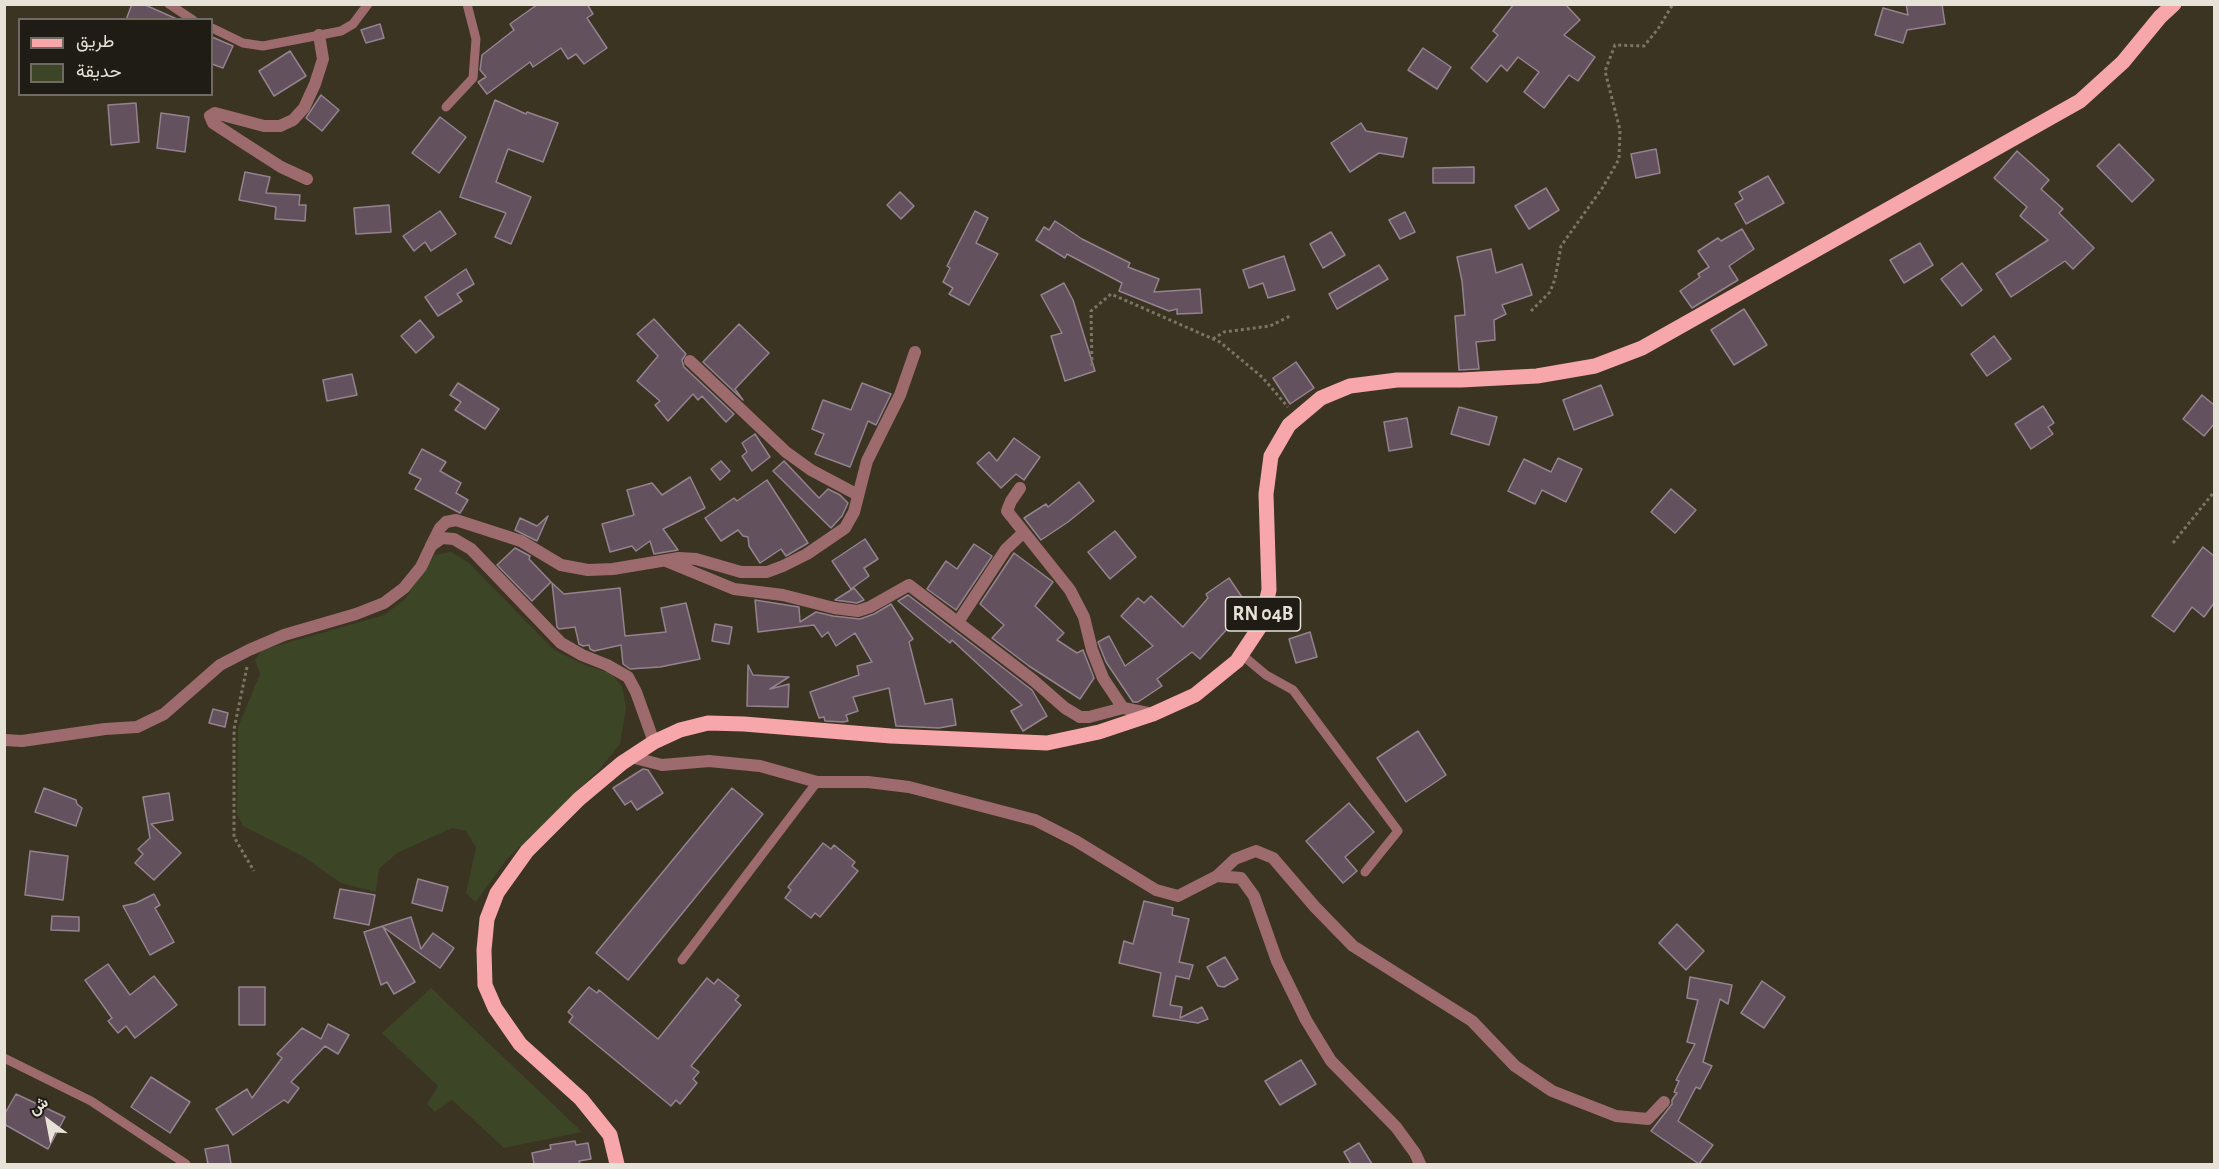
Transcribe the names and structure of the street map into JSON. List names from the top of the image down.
{
  "streets": {
    "main road": ["RN 04B"]
  },
  "legend": ["طريق", "حديقة"],
  "north": "top left"
}
